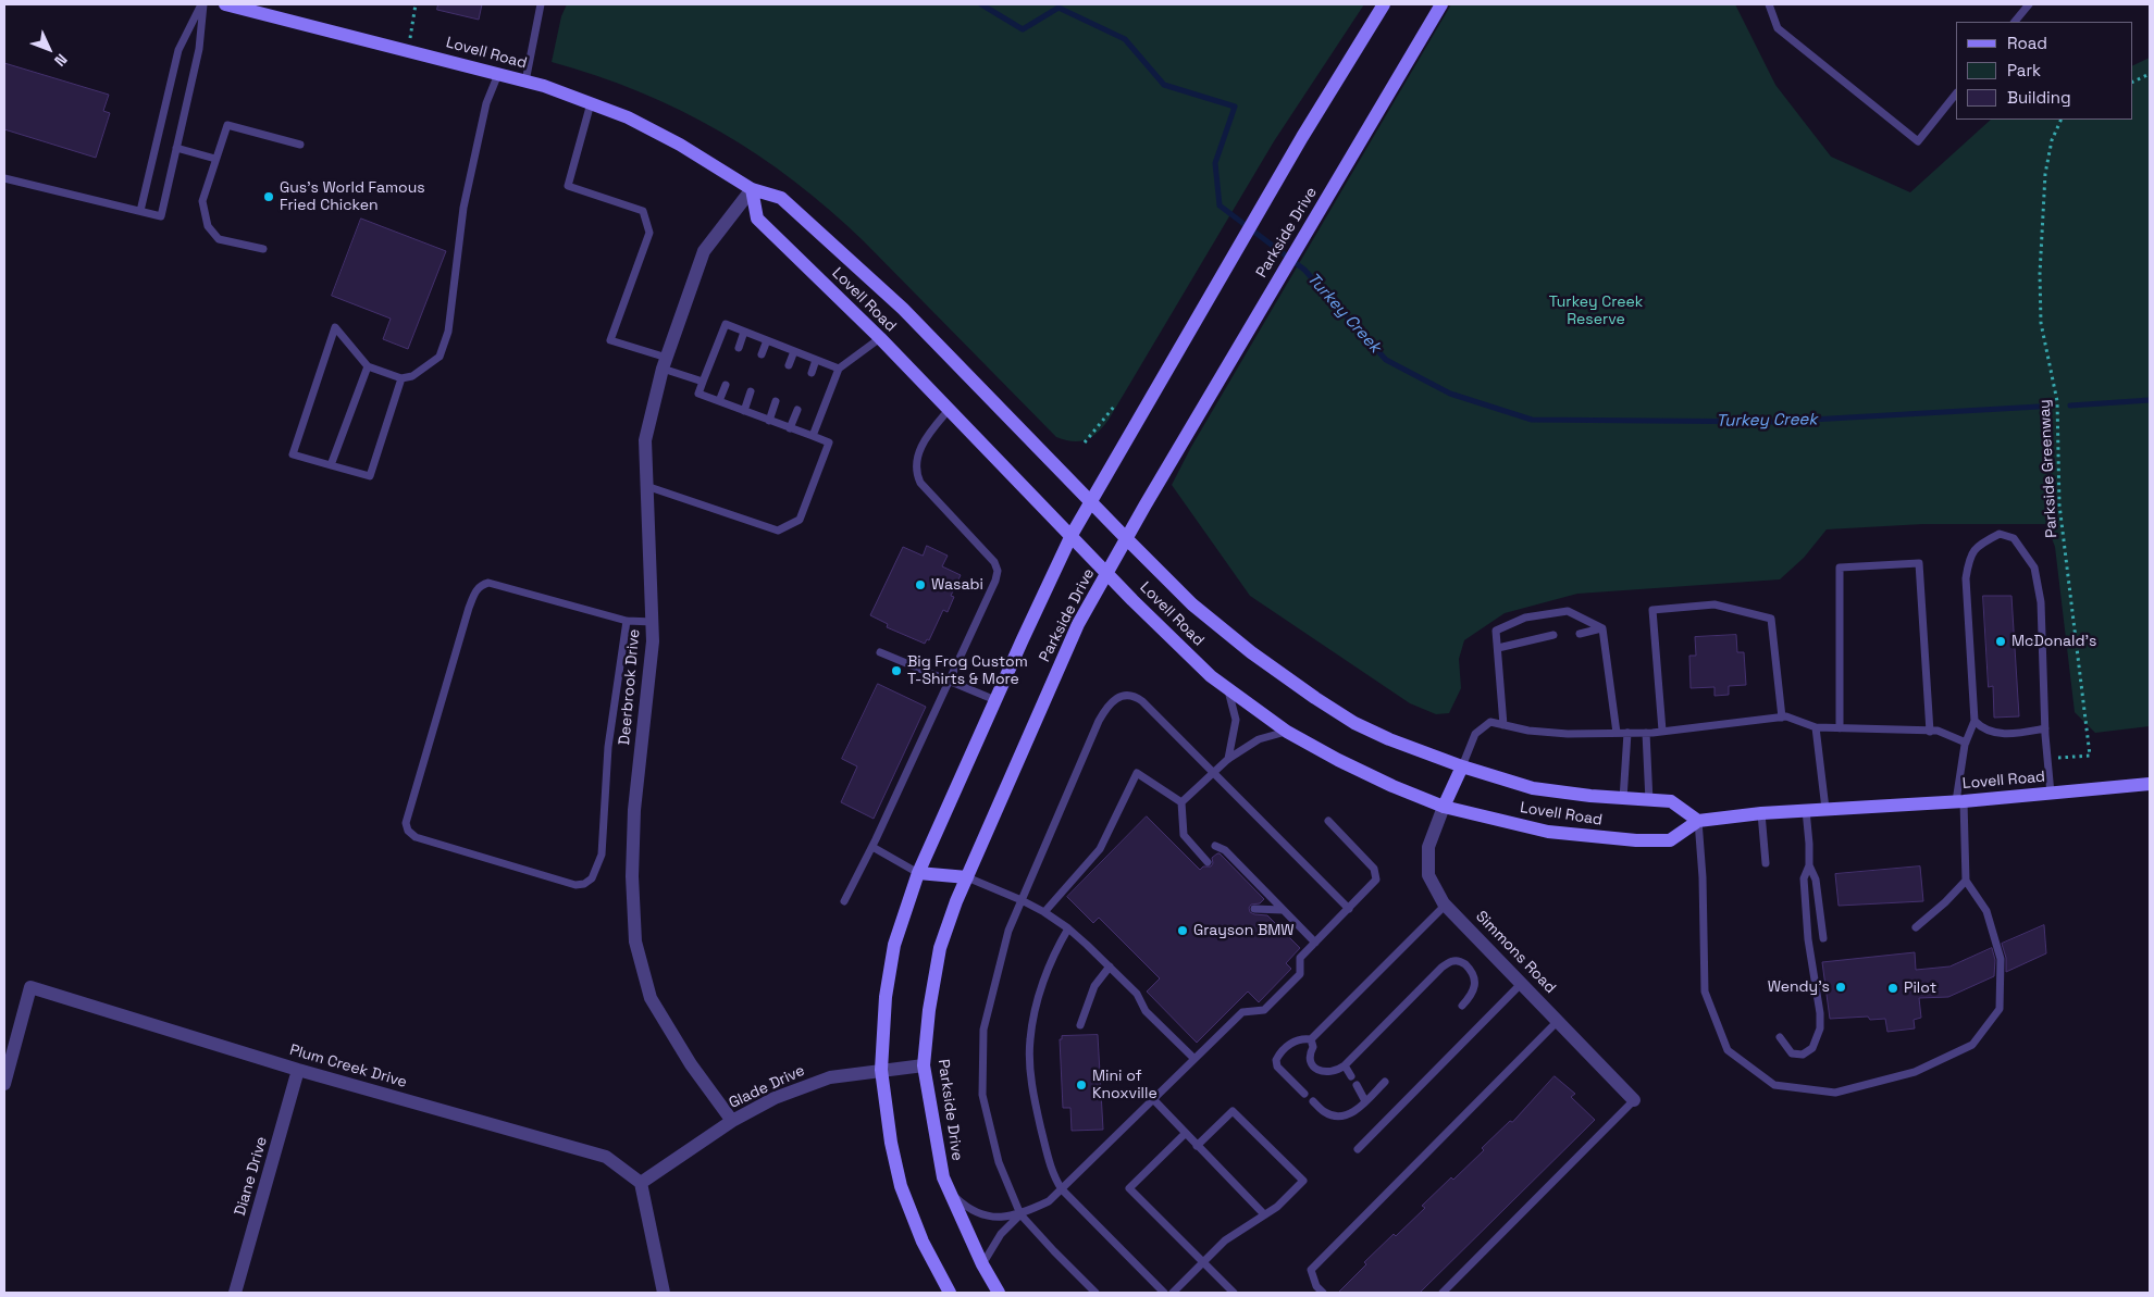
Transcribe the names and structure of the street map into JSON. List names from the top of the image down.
{
  "streets": {
    "main road": ["Lovell Road", "Parkside Drive"],
    "street": [
      "Deerbrook Drive",
      "Simmons Road",
      "Plum Creek Drive",
      "Glade Drive",
      "Diane Drive"
    ],
    "path": ["Parkside Greenway"]
  },
  "crossings": [
    ["Lovell Road", "Parkside Drive"],
    ["Lovell Road", "Deerbrook Drive"],
    ["Lovell Road", "Simmons Road"],
    ["Parkside Drive", "Glade Drive"],
    ["Deerbrook Drive", "Glade Drive"],
    ["Plum Creek Drive", "Glade Drive"],
    ["Plum Creek Drive", "Diane Drive"]
  ],
  "water": ["Turkey Creek"],
  "parks": ["Turkey Creek Reserve"],
  "places": [
    "Gus's World Famous Fried Chicken",
    "Wasabi",
    "McDonald's",
    "Big Frog Custom T-Shirts & More",
    "Grayson BMW",
    "Wendy's",
    "Pilot",
    "Mini of Knoxville"
  ],
  "legend": ["Road", "Park", "Building"],
  "north": "bottom right"
}
